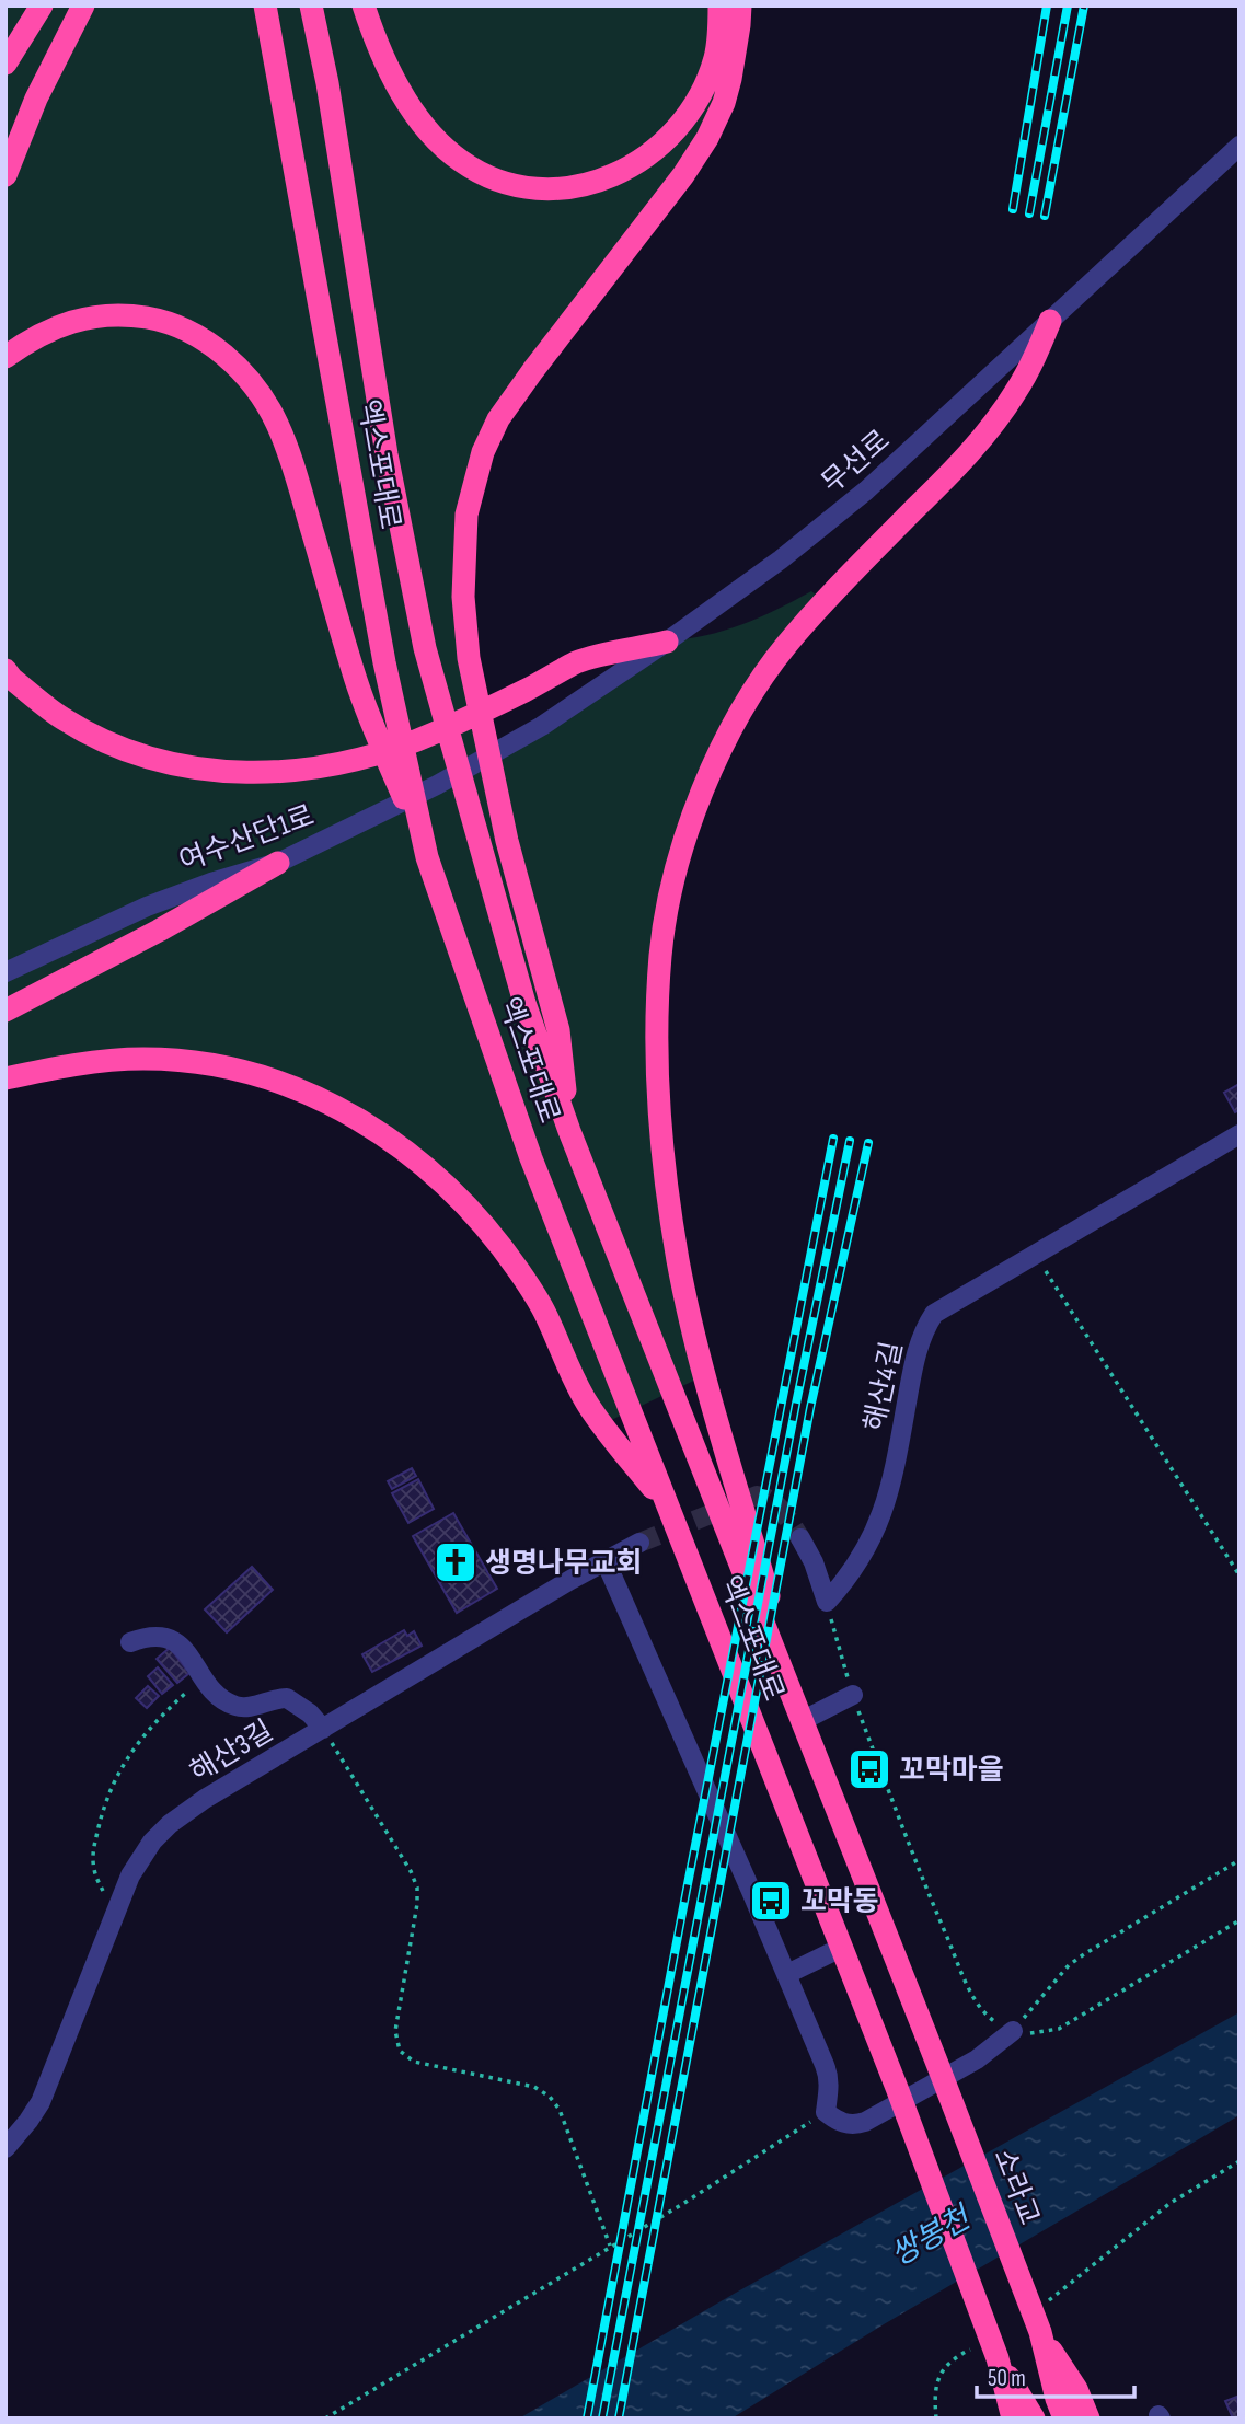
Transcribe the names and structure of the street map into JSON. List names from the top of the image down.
{
  "streets": {
    "highway": ["엑스포대로", "소라교"],
    "street": [
      "무선로",
      "여수산단1로",
      "해산4길",
      "해산3길"
    ]
  },
  "crossings": [
    ["무선로", "여수산단1로"],
    ["엑스포대로", "소라교"]
  ],
  "water": ["쌍봉천"],
  "places": {
    "church": ["생명나무교회"],
    "bus stop": ["꼬막마을", "꼬막동"]
  },
  "scale_bar": "50 m"
}
